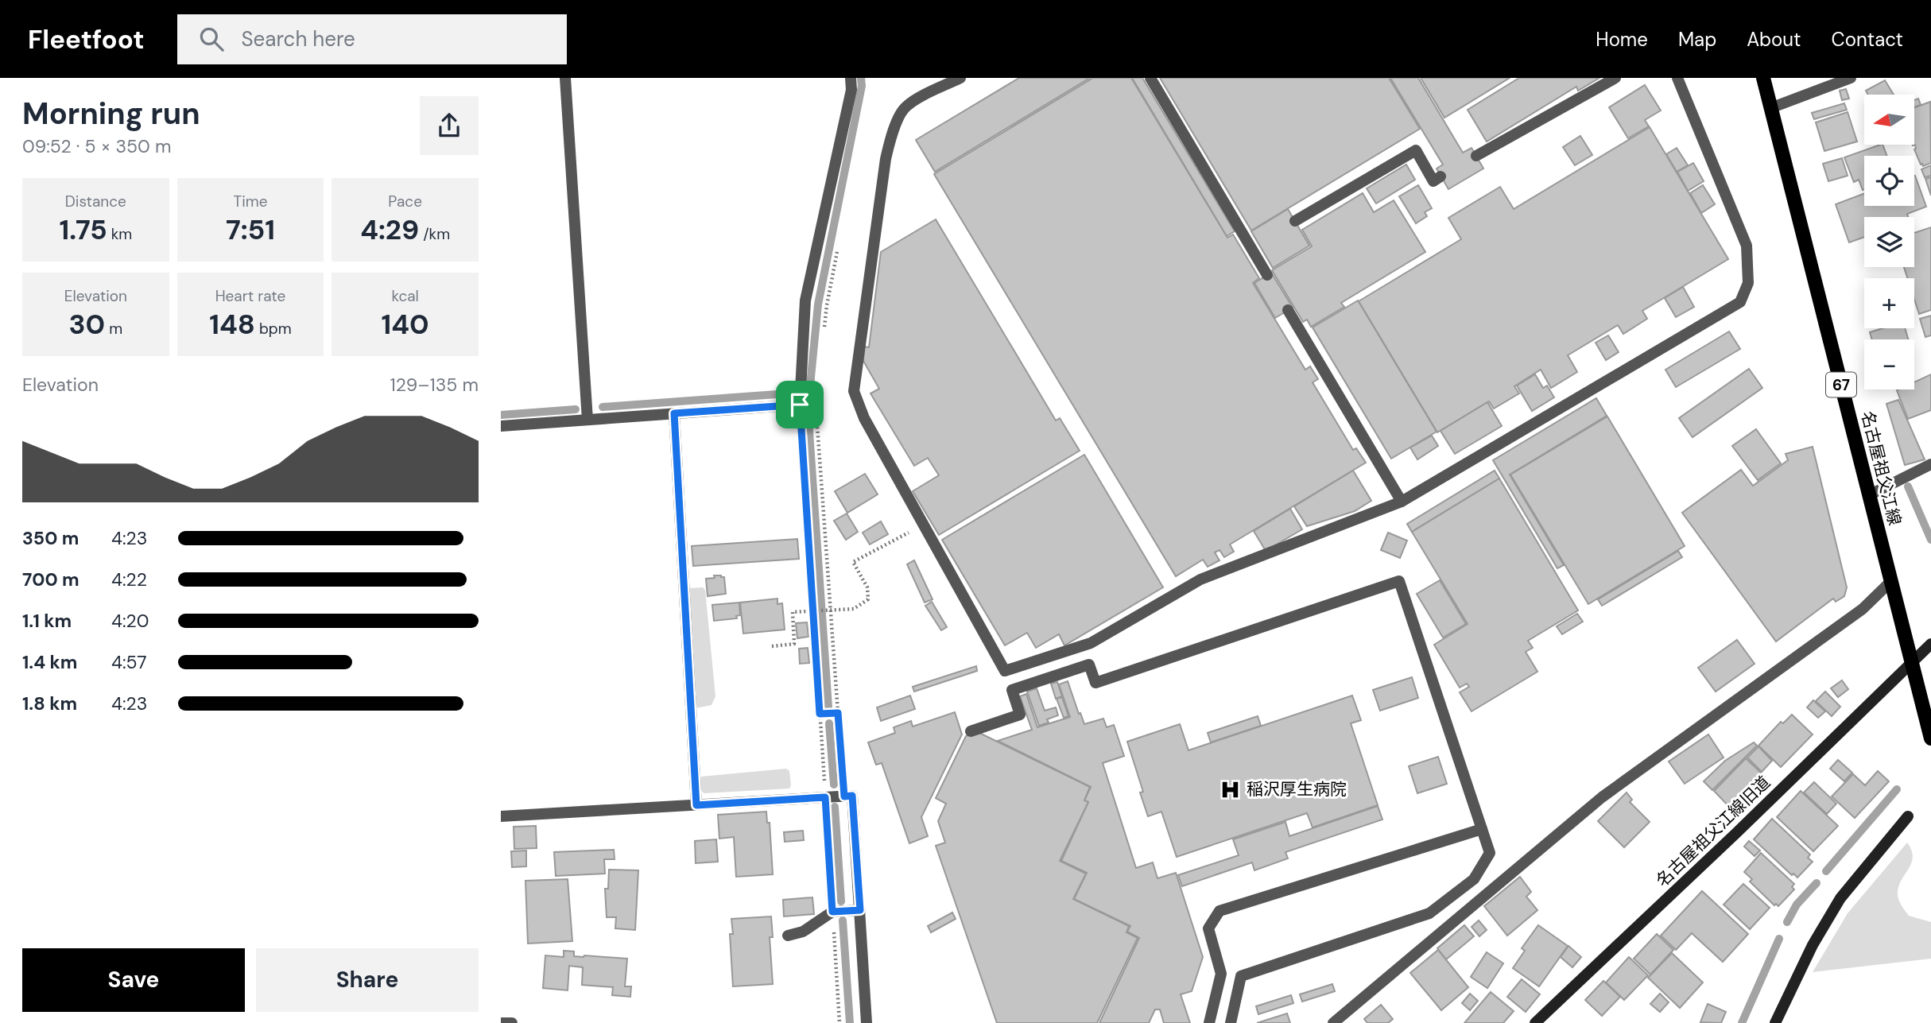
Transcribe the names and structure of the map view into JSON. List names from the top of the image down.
{
  "streets": {
    "main road": ["67", "名古屋祖父江線"],
    "street": ["名古屋祖父江線旧道"]
  },
  "crossings": [
    ["名古屋祖父江線", "名古屋祖父江線旧道"]
  ],
  "places": {
    "hospital": ["稲沢厚生病院"]
  },
  "north": "left",
  "page": {
    "header": "Fleetfoot",
    "search": "Search here",
    "nav": [
      "Home",
      "Map",
      "About",
      "Contact"
    ],
    "heading": ["Morning run", "09:52 · 5 × 350 m"],
    "map_buttons": ["+", "−"],
    "stats": [
      ["Distance", "1.75 km"],
      ["Time", "7:51"],
      ["Pace", "4:29 /km"],
      ["Elevation", "30 m"],
      ["Heart rate", "148 bpm"],
      ["kcal", "140"]
    ],
    "chart": ["Elevation", "129–135 m"],
    "list": [
      {
        "name": "350 m",
        "note": "4:23"
      },
      {
        "name": "700 m",
        "note": "4:22"
      },
      {
        "name": "1.1 km",
        "note": "4:20"
      },
      {
        "name": "1.4 km",
        "note": "4:57"
      },
      {
        "name": "1.8 km",
        "note": "4:23"
      }
    ],
    "buttons": ["Save", "Share"]
  }
}
